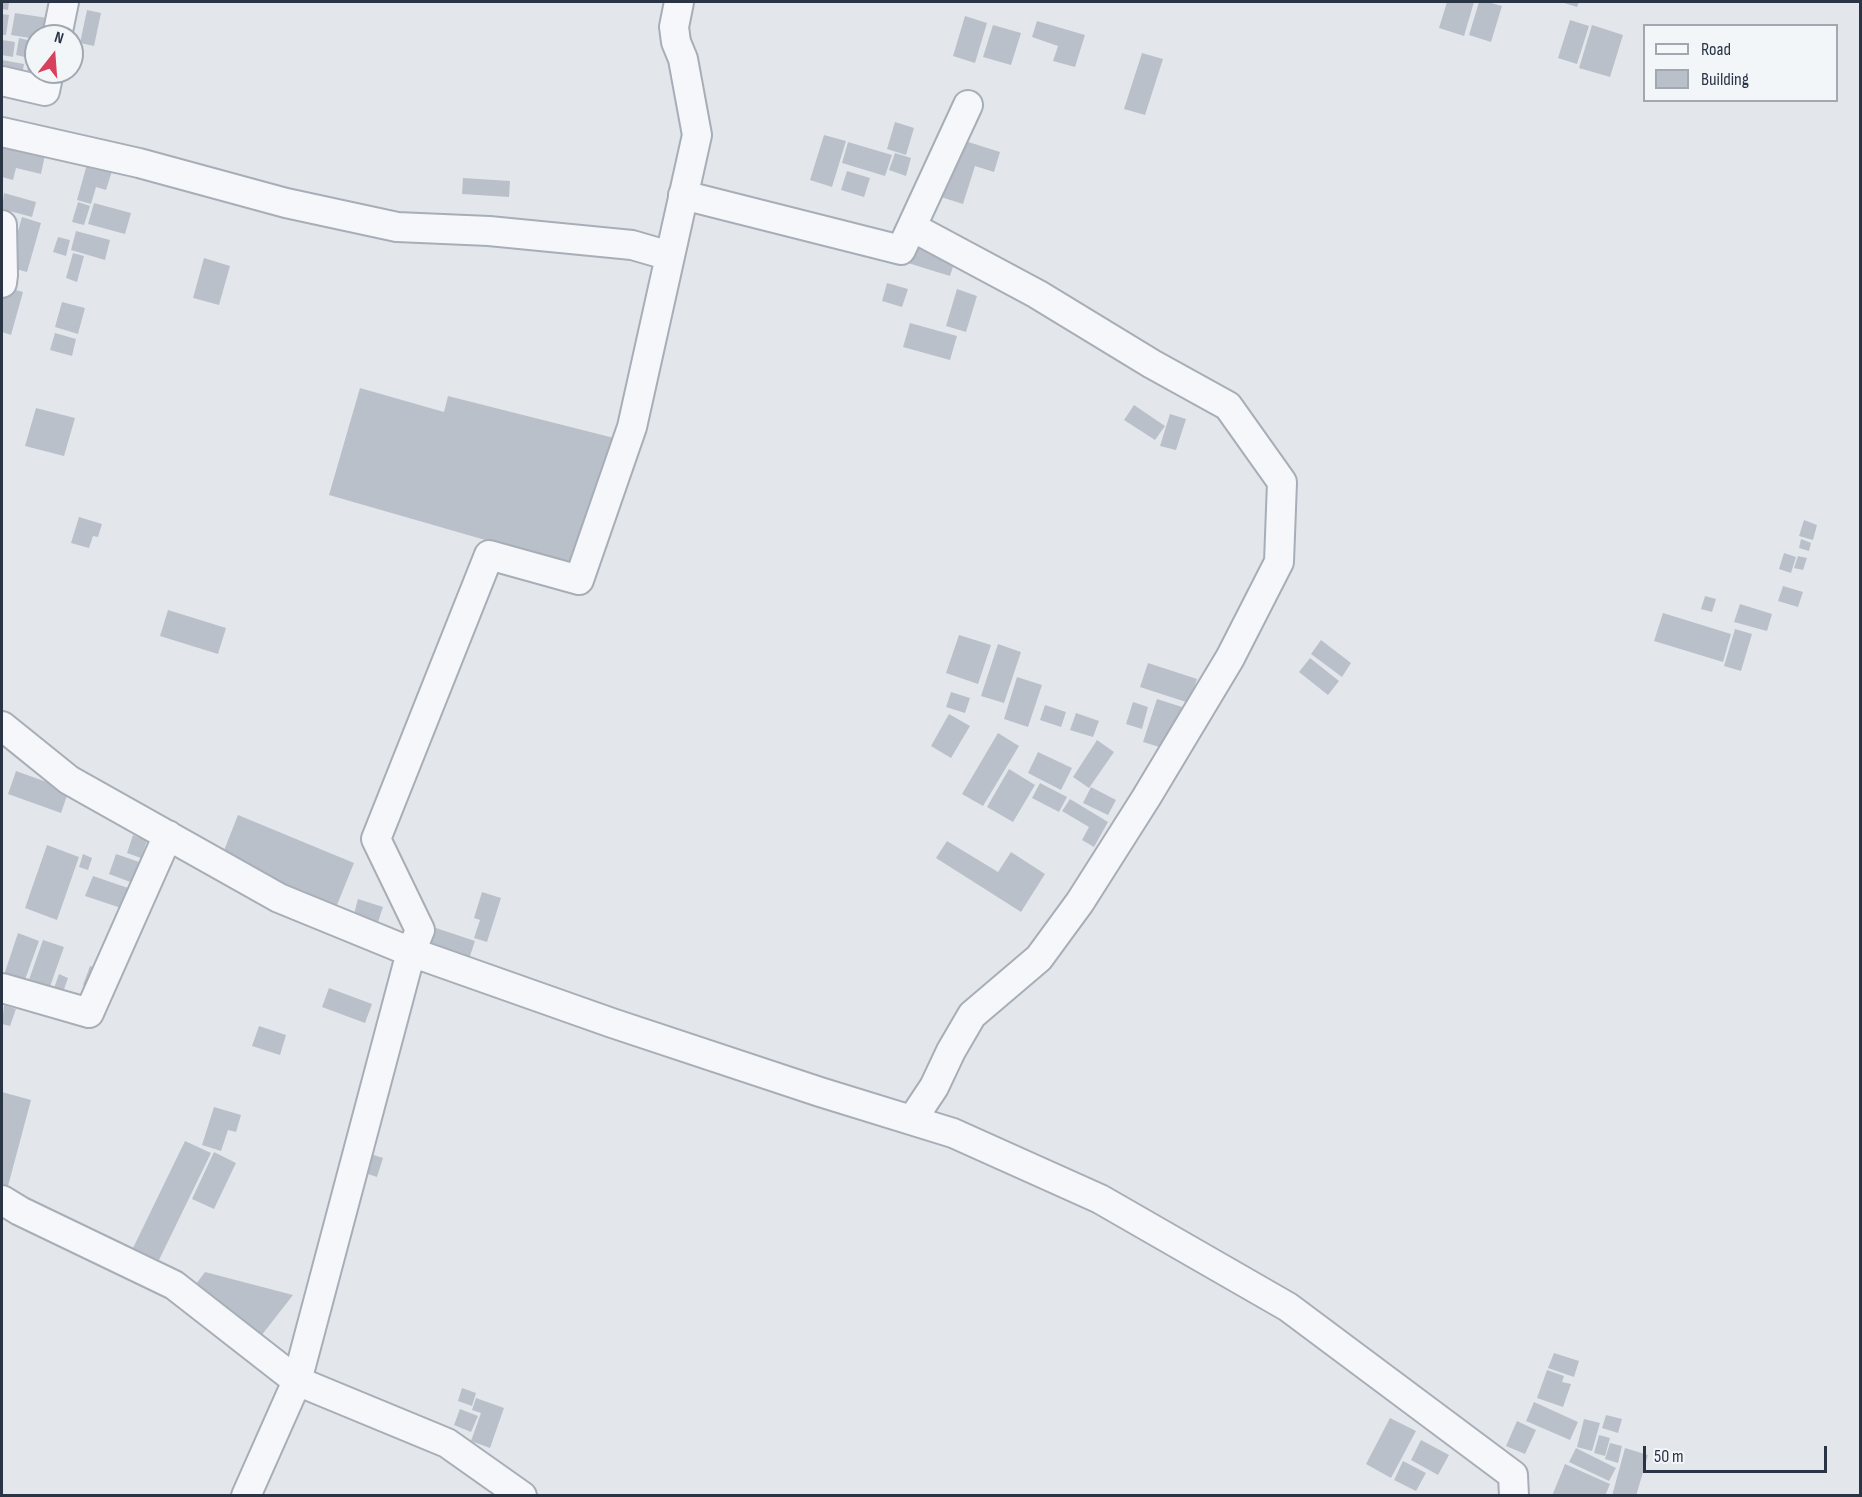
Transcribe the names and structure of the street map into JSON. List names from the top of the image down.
{
  "legend": ["Road", "Building"],
  "scale_bar": "50 m",
  "north": "top"
}
